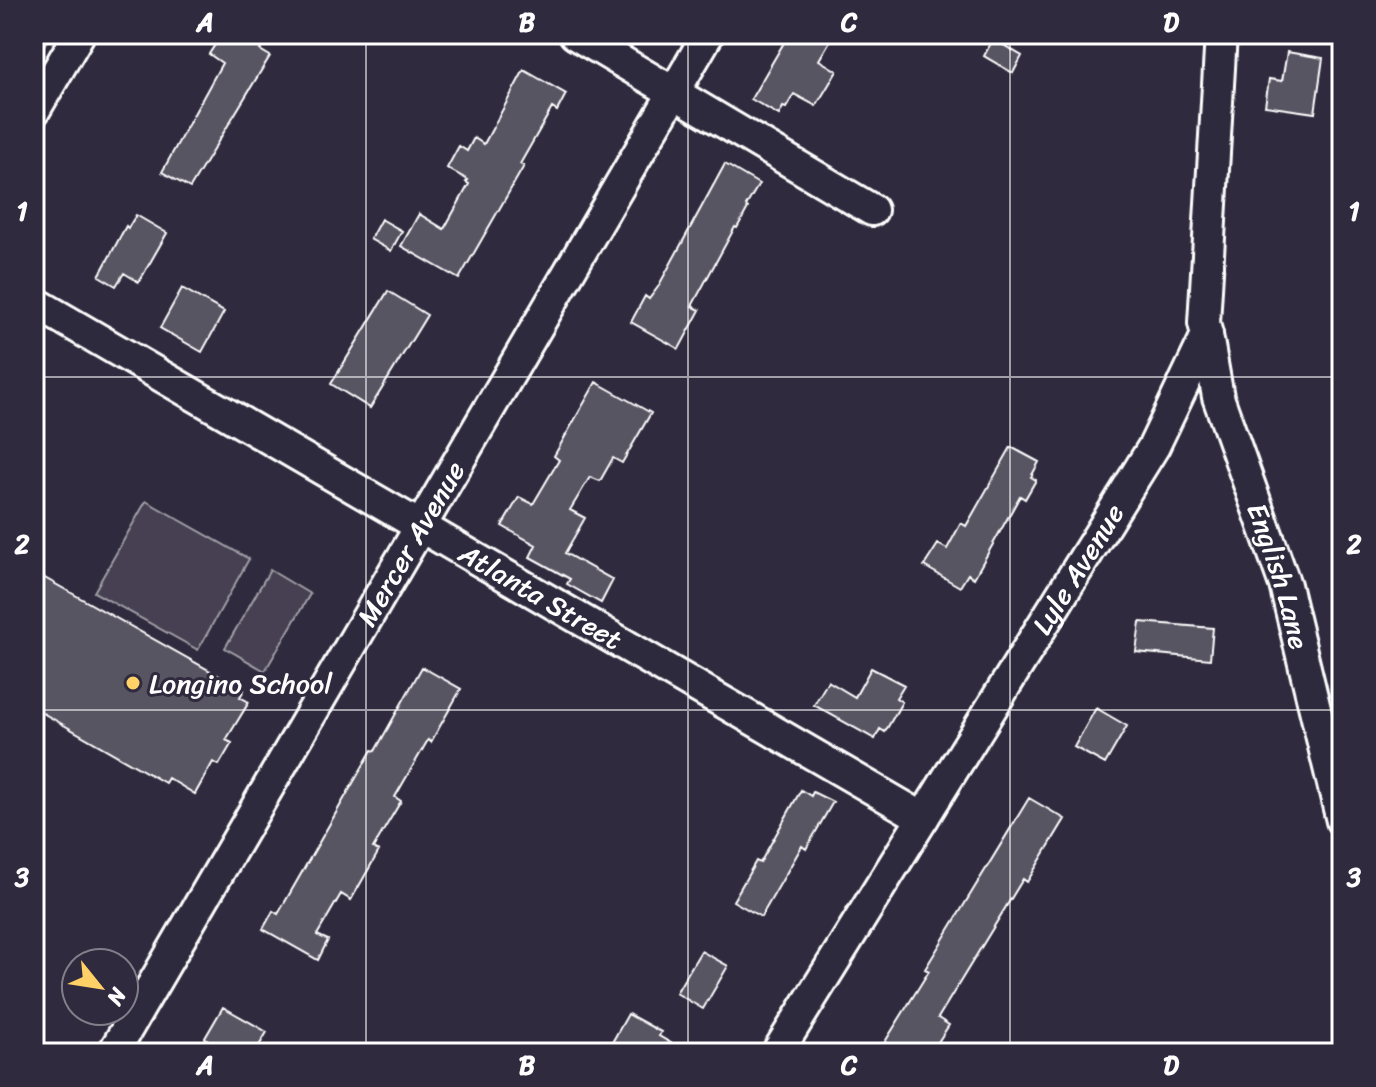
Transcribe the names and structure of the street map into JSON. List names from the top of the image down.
{
  "streets": {
    "street": [
      "Mercer Avenue",
      "Lyle Avenue",
      "English Lane",
      "Atlanta Street"
    ]
  },
  "crossings": [
    ["Mercer Avenue", "Atlanta Street"],
    ["Lyle Avenue", "English Lane"],
    ["Lyle Avenue", "Atlanta Street"]
  ],
  "places": ["Longino School"],
  "north": "bottom right",
  "grid": {
    "columns": [
      "A",
      "B",
      "C",
      "D"
    ],
    "rows": ["1", "2", "3"]
  }
}
